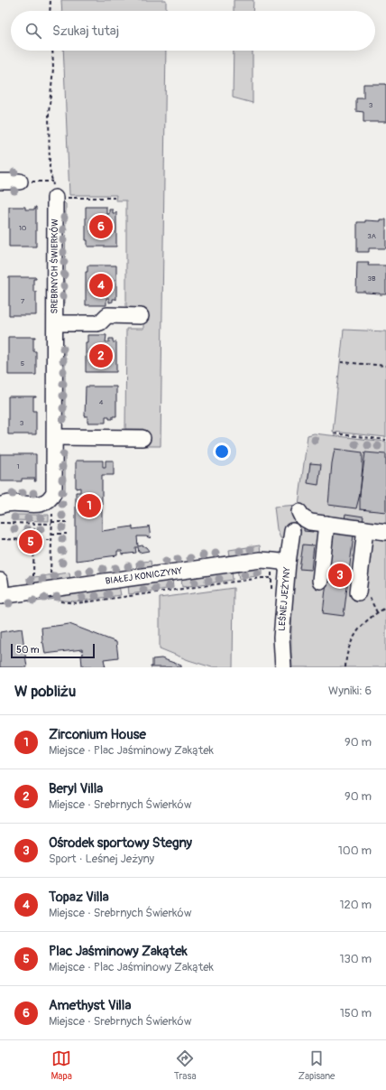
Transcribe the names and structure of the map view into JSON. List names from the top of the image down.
{
  "streets": {
    "street": ["SREBRNYCH ŚWIERKÓW", "BIAŁEJ KONICZYNY", "LEŚNEJ JEŻYNY"]
  },
  "crossings": [
    ["BIAŁEJ KONICZYNY", "LEŚNEJ JEŻYNY"]
  ],
  "house_numbers": [
    "3",
    "10",
    "3A",
    "3B",
    "7",
    "5",
    "4",
    "3",
    "1"
  ],
  "scale_bar": "50 m",
  "page": {
    "search": "Szukaj tutaj",
    "pins": [
      "6",
      "4",
      "2",
      "1",
      "5",
      "3"
    ],
    "scale": "50 m",
    "heading": ["W pobliżu", "Wyniki: 6"],
    "list": [
      {
        "mark": "1",
        "name": "Zirconium House",
        "note": "Miejsce · Plac Jaśminowy Zakątek",
        "value": "90 m"
      },
      {
        "mark": "2",
        "name": "Beryl Villa",
        "note": "Miejsce · Srebrnych Świerków",
        "value": "90 m"
      },
      {
        "mark": "3",
        "name": "Ośrodek sportowy Stegny",
        "note": "Sport · Leśnej Jeżyny",
        "value": "100 m"
      },
      {
        "mark": "4",
        "name": "Topaz Villa",
        "note": "Miejsce · Srebrnych Świerków",
        "value": "120 m"
      },
      {
        "mark": "5",
        "name": "Plac Jaśminowy Zakątek",
        "note": "Miejsce · Plac Jaśminowy Zakątek",
        "value": "130 m"
      },
      {
        "mark": "6",
        "name": "Amethyst Villa",
        "note": "Miejsce · Srebrnych Świerków",
        "value": "150 m"
      }
    ],
    "nav": ["Mapa", "Trasa", "Zapisane"]
  }
}
